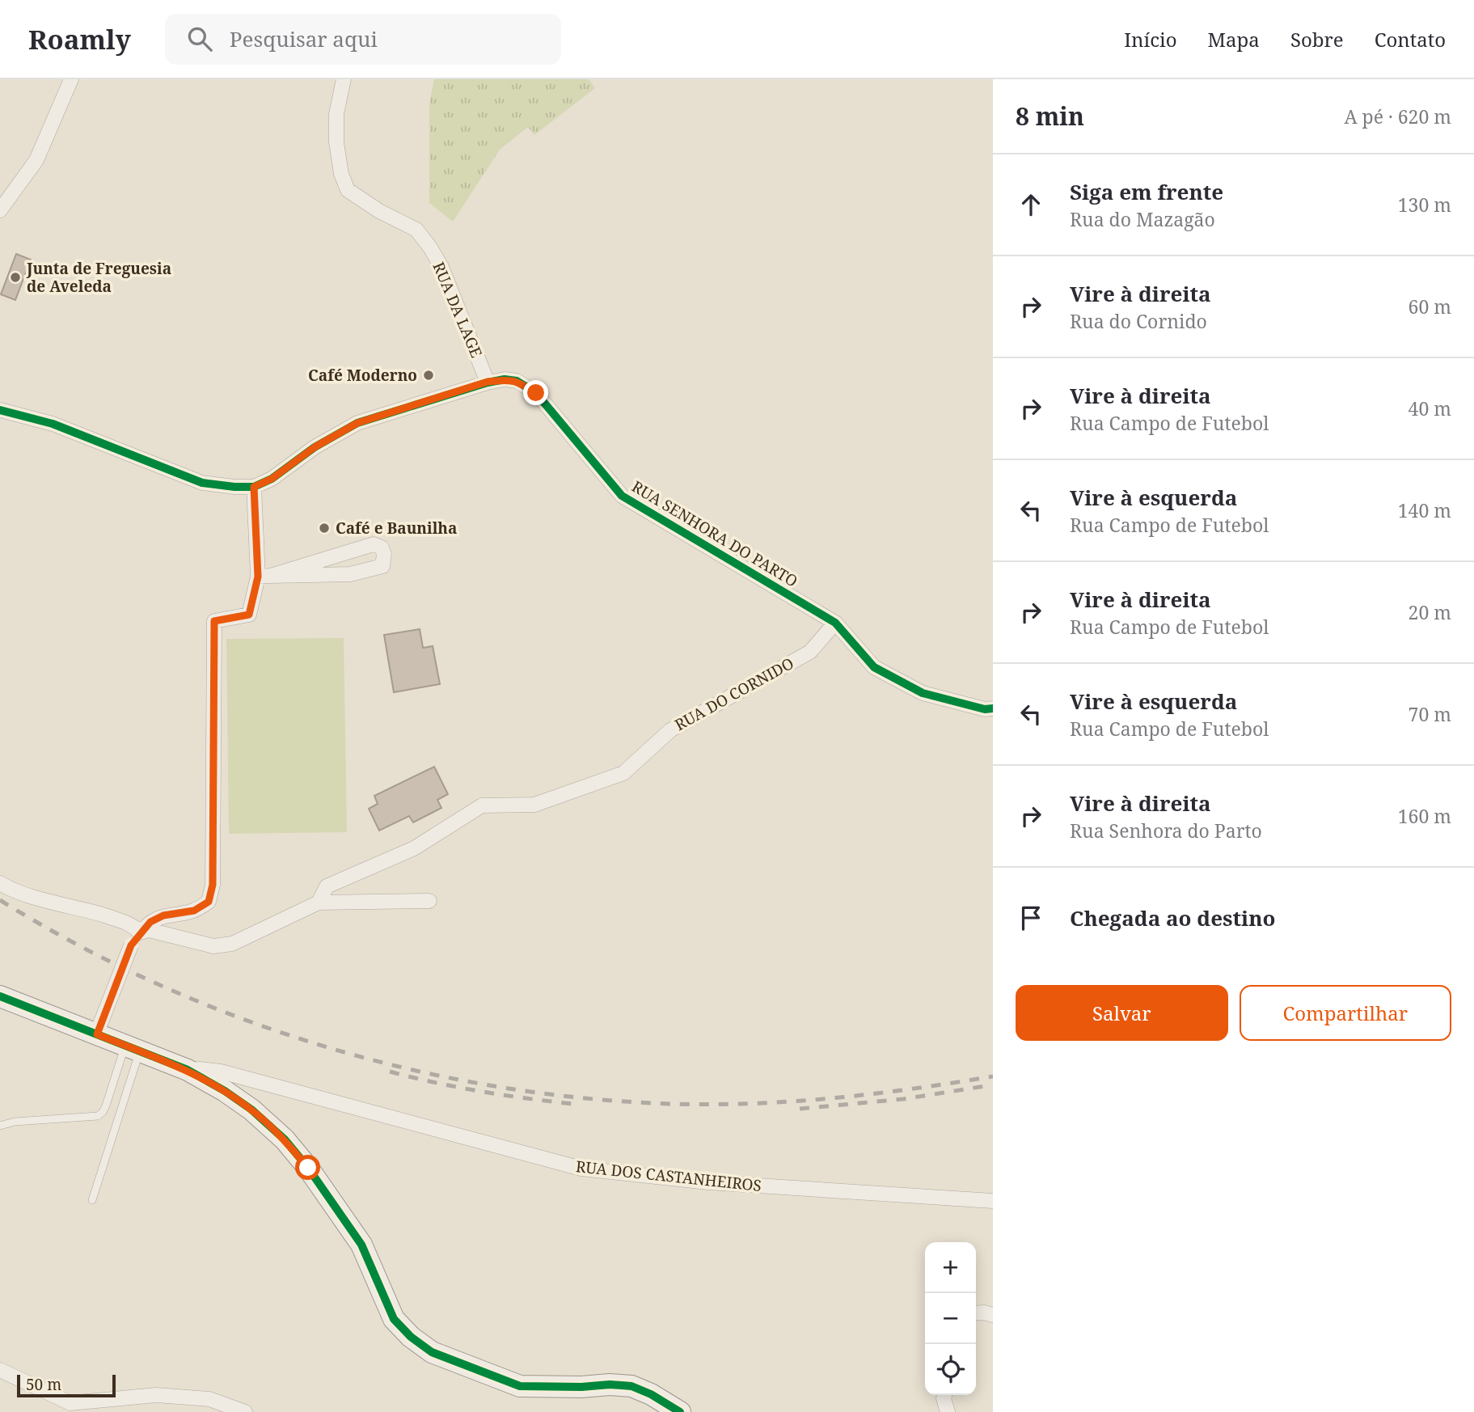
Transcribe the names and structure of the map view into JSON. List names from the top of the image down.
{
  "streets": {
    "street": [
      "RUA DA LAGE",
      "RUA SENHORA DO PARTO",
      "RUA DO CORNIDO",
      "RUA DOS CASTANHEIROS"
    ]
  },
  "crossings": [
    ["RUA DA LAGE", "RUA SENHORA DO PARTO"],
    ["RUA SENHORA DO PARTO", "RUA DO CORNIDO"]
  ],
  "places": ["Junta de Freguesia de Aveleda", "Café Moderno", "Café e Baunilha"],
  "scale_bar": "50 m",
  "page": {
    "header": "Roamly",
    "search": "Pesquisar aqui",
    "nav": [
      "Início",
      "Mapa",
      "Sobre",
      "Contato"
    ],
    "heading": ["8 min", "A pé · 620 m"],
    "list": [
      ["Siga em frente", "Rua do Mazagão", "130 m"],
      ["Vire à direita", "Rua do Cornido", "60 m"],
      ["Vire à direita", "Rua Campo de Futebol", "40 m"],
      ["Vire à esquerda", "Rua Campo de Futebol", "140 m"],
      ["Vire à direita", "Rua Campo de Futebol", "20 m"],
      ["Vire à esquerda", "Rua Campo de Futebol", "70 m"],
      ["Vire à direita", "Rua Senhora do Parto", "160 m"],
      "Chegada ao destino"
    ],
    "buttons": ["Salvar", "Compartilhar"],
    "map_buttons": ["+", "−"],
    "scale": "50 m"
  }
}
